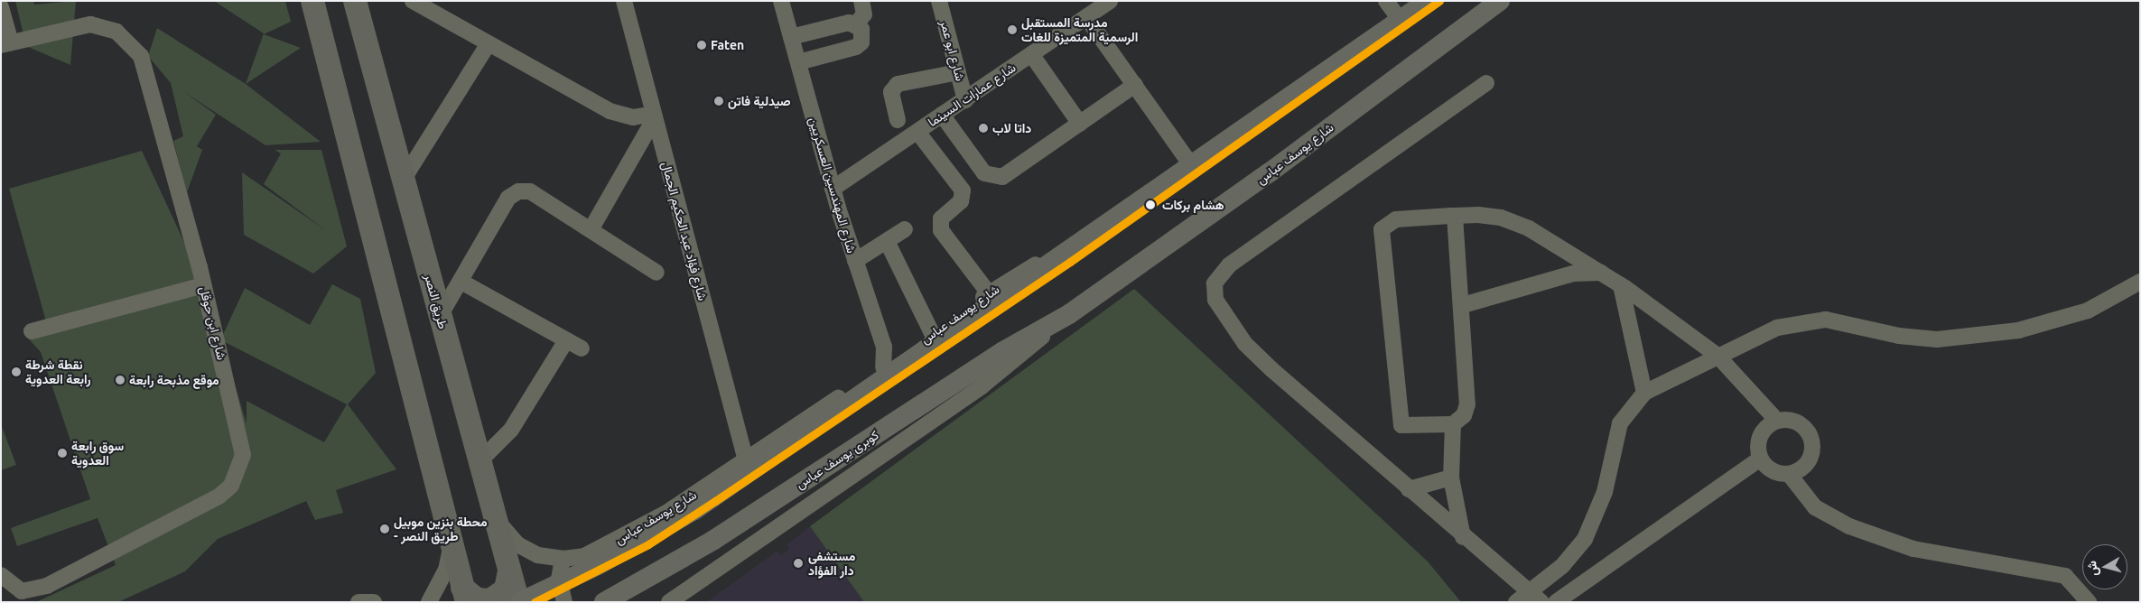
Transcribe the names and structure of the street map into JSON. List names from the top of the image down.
{
  "streets": {
    "highway": ["طريق النصر"],
    "main road": ["شارع يوسف عباس", "كوبرى يوسف عباس"],
    "street": [
      "شارع ابو عمر",
      "شارع عمارات السينما",
      "شارع المهندسين العسكريين",
      "شارع فؤاد عبد الحكيم الجمال",
      "شارع ابن حوقل"
    ]
  },
  "crossings": [
    ["شارع ابو عمر", "شارع عمارات السينما"],
    ["شارع عمارات السينما", "شارع المهندسين العسكريين"],
    ["شارع يوسف عباس", "شارع المهندسين العسكريين"],
    ["شارع يوسف عباس", "شارع فؤاد عبد الحكيم الجمال"],
    ["شارع يوسف عباس", "طريق النصر"],
    ["شارع يوسف عباس", "كوبرى يوسف عباس"]
  ],
  "places": [
    "مدرسة المستقبل الرسمية المتميزة للغات",
    "Faten",
    "صيدلية فاتن",
    "داتا لاب",
    "هشام بركات",
    "نقطة شرطة رابعة العدوية",
    "موقع مذبحة رابعة",
    "سوق رابعة العدوية",
    "محطة بنزين موبيل - طريق النصر",
    "مستشفى دار الفؤاد"
  ],
  "north": "left"
}
